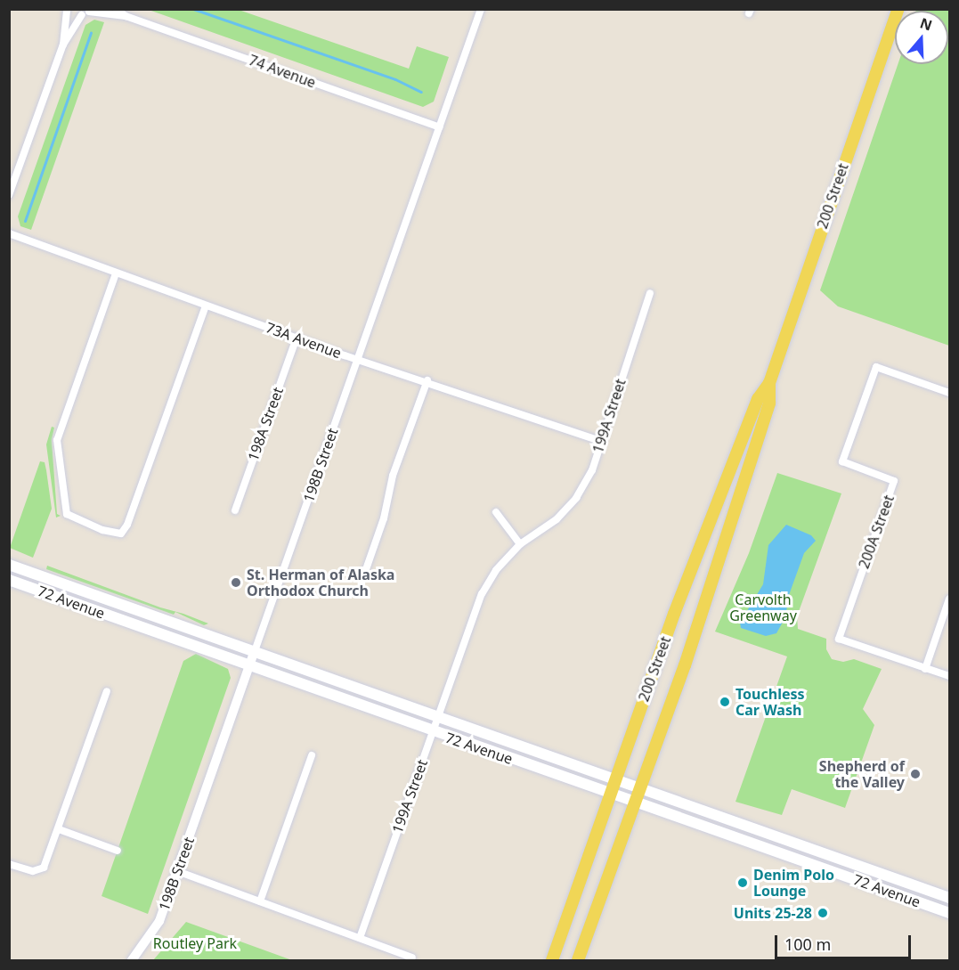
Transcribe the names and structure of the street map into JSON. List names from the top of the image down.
{
  "streets": {
    "main road": ["200 Street", "72 Avenue"],
    "street": [
      "74 Avenue",
      "73A Avenue",
      "199A Street",
      "198A Street",
      "198B Street",
      "200A Street"
    ]
  },
  "crossings": [
    ["74 Avenue", "198B Street"],
    ["200 Street", "72 Avenue"],
    ["73A Avenue", "199A Street"],
    ["73A Avenue", "198A Street"],
    ["73A Avenue", "198B Street"],
    ["199A Street", "72 Avenue"],
    ["198B Street", "72 Avenue"]
  ],
  "parks": ["Carvolth Greenway", "Routley Park"],
  "places": [
    "St. Herman of Alaska Orthodox Church",
    "Touchless Car Wash",
    "Shepherd of the Valley",
    "Denim Polo Lounge",
    "Units 25-28"
  ],
  "scale_bar": "100 m",
  "north": "top"
}
